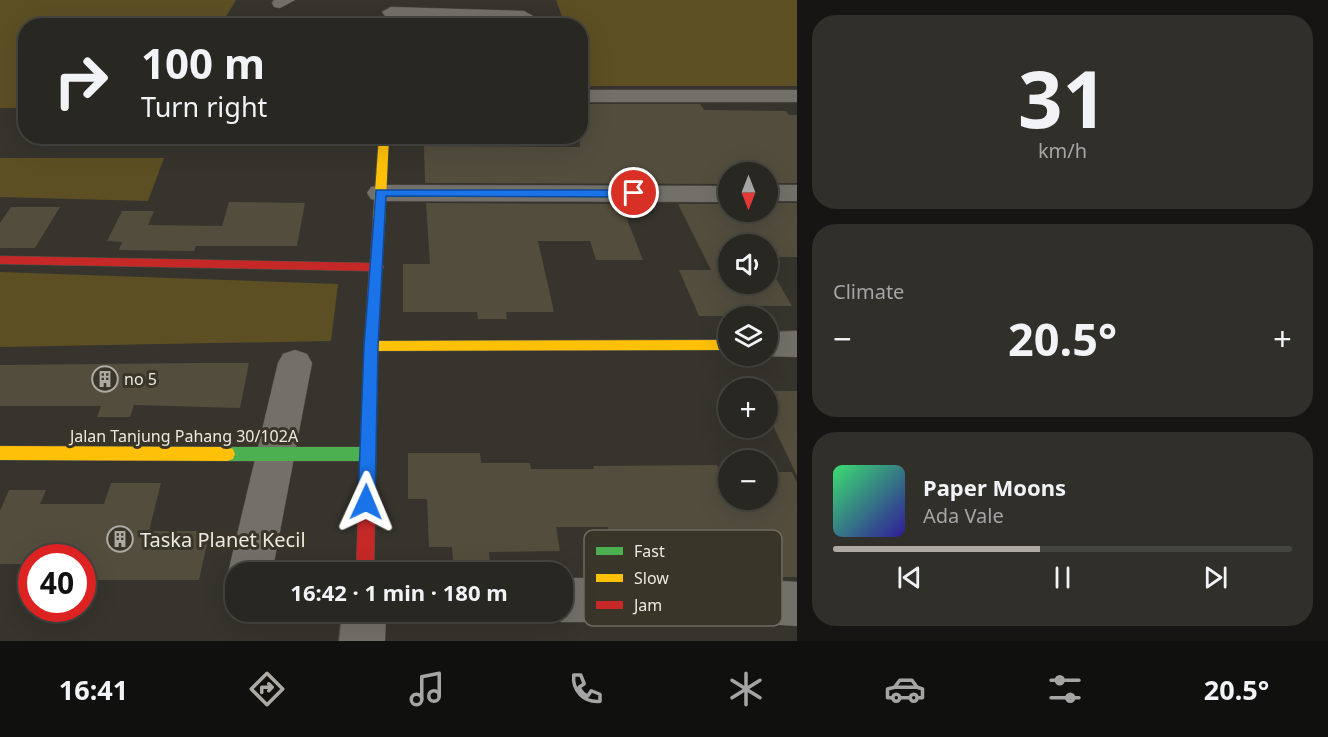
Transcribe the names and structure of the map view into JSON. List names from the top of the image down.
{
  "streets": {
    "street": ["Jalan Tanjung Pahang 30/102A"]
  },
  "places": {
    "building": ["no 5", "Taska Planet Kecil"]
  },
  "legend": ["Fast", "Slow", "Jam"],
  "north": "bottom",
  "page": {
    "tile": [
      ["31", "km/h"],
      "Climate"
    ],
    "turn": ["100 m", "Turn right"],
    "map_buttons": ["+", "−"],
    "heat": ["−", "20.5°", "+"],
    "song": ["Paper Moons", "Ada Vale"],
    "limit": "40",
    "trip": "16:42 · 1 min · 180 m",
    "tabs": ["16:41", "20.5°"]
  }
}
